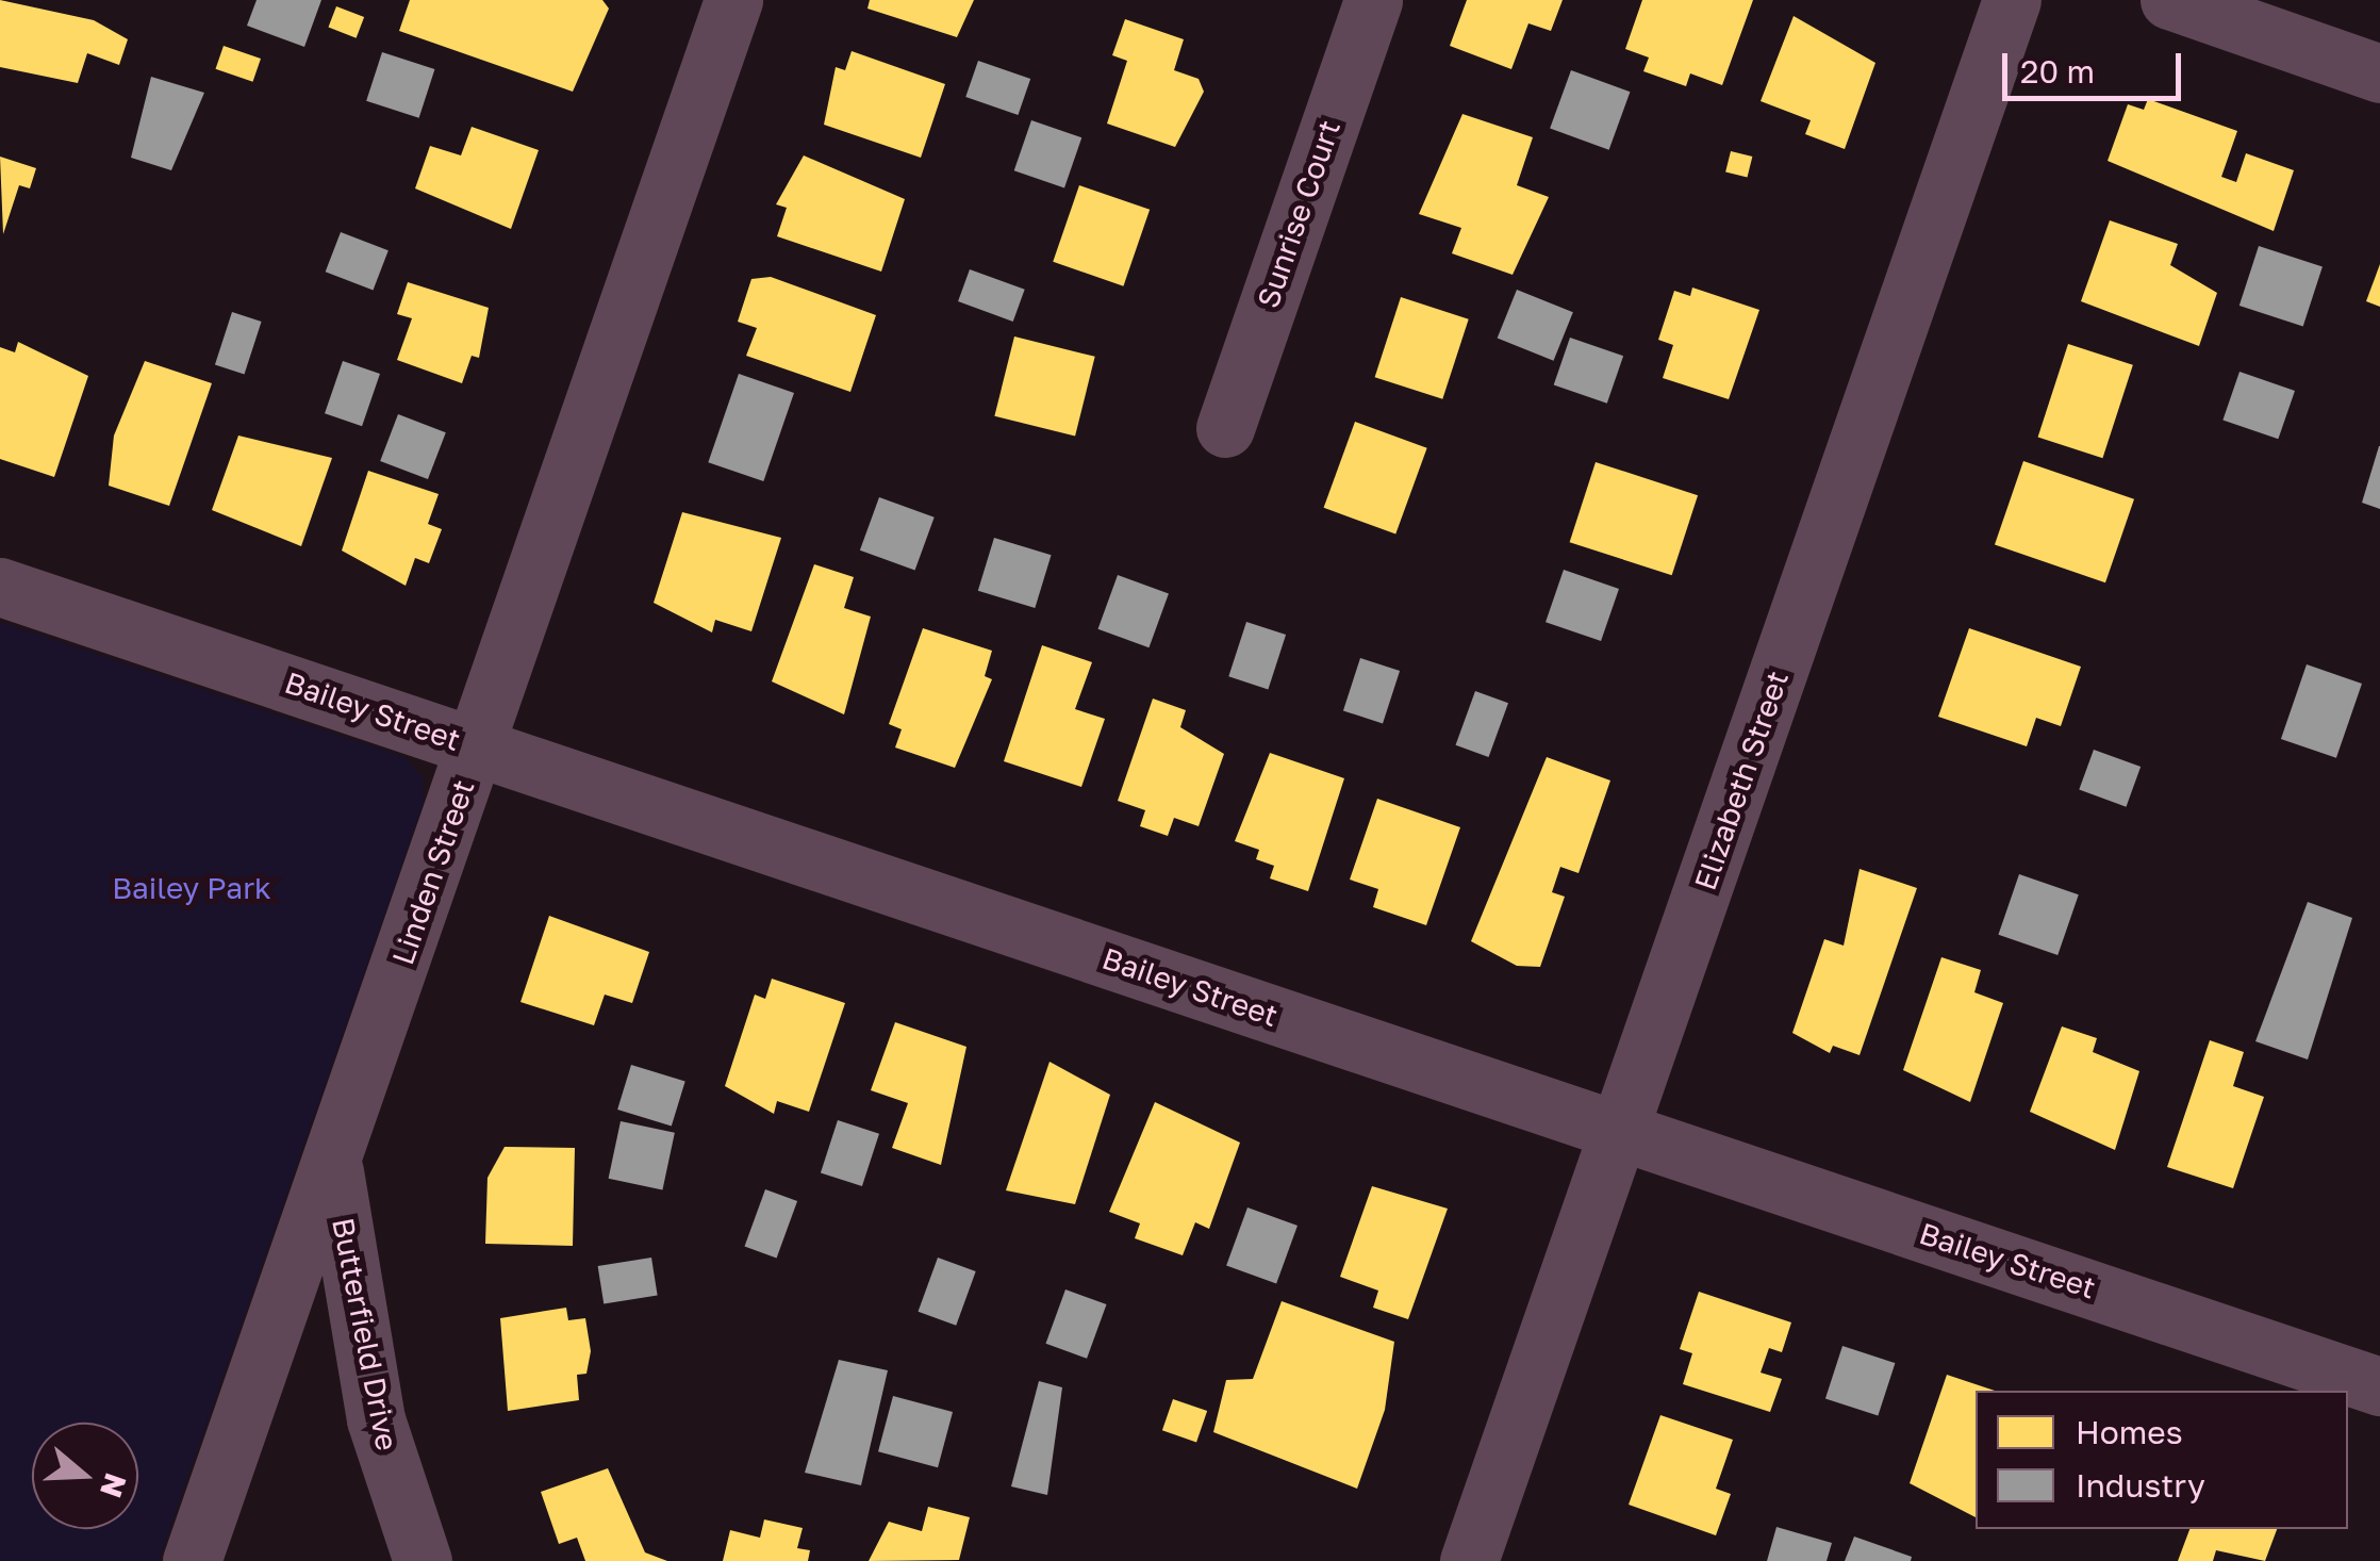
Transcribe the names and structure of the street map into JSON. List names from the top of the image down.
{
  "streets": {
    "street": [
      "Sunrise Court",
      "Bailey Street",
      "Elizabeth Street",
      "Linden Street",
      "Butterfield Drive"
    ]
  },
  "crossings": [
    ["Bailey Street", "Elizabeth Street"],
    ["Bailey Street", "Linden Street"],
    ["Linden Street", "Butterfield Drive"]
  ],
  "parks": ["Bailey Park"],
  "legend": ["Homes", "Industry"],
  "scale_bar": "20 m",
  "north": "right"
}
